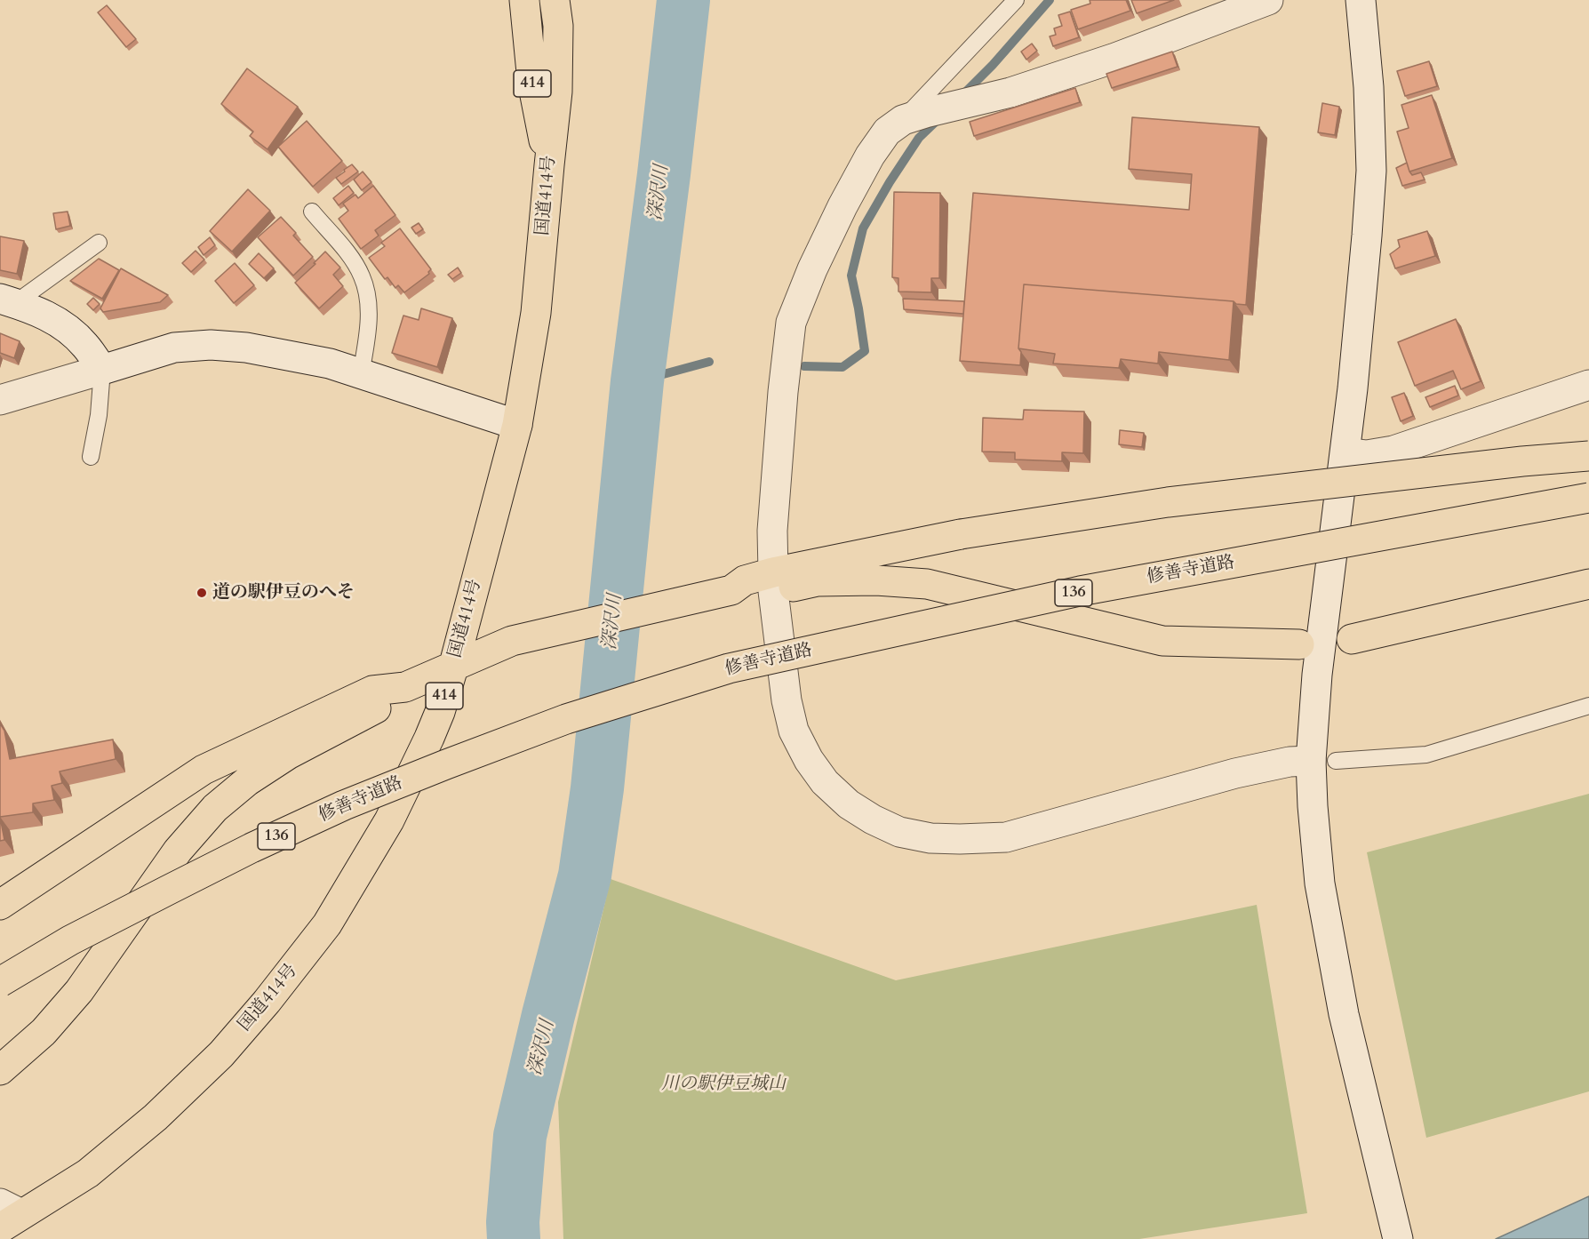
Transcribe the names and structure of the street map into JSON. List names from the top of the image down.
{
  "streets": {
    "highway": [
      "414",
      "国道414号",
      "修善寺道路",
      "136"
    ]
  },
  "crossings": [
    ["414", "国道414号"]
  ],
  "water": ["深沢川"],
  "parks": ["川の駅伊豆城山"],
  "places": ["道の駅伊豆のへそ"]
}
